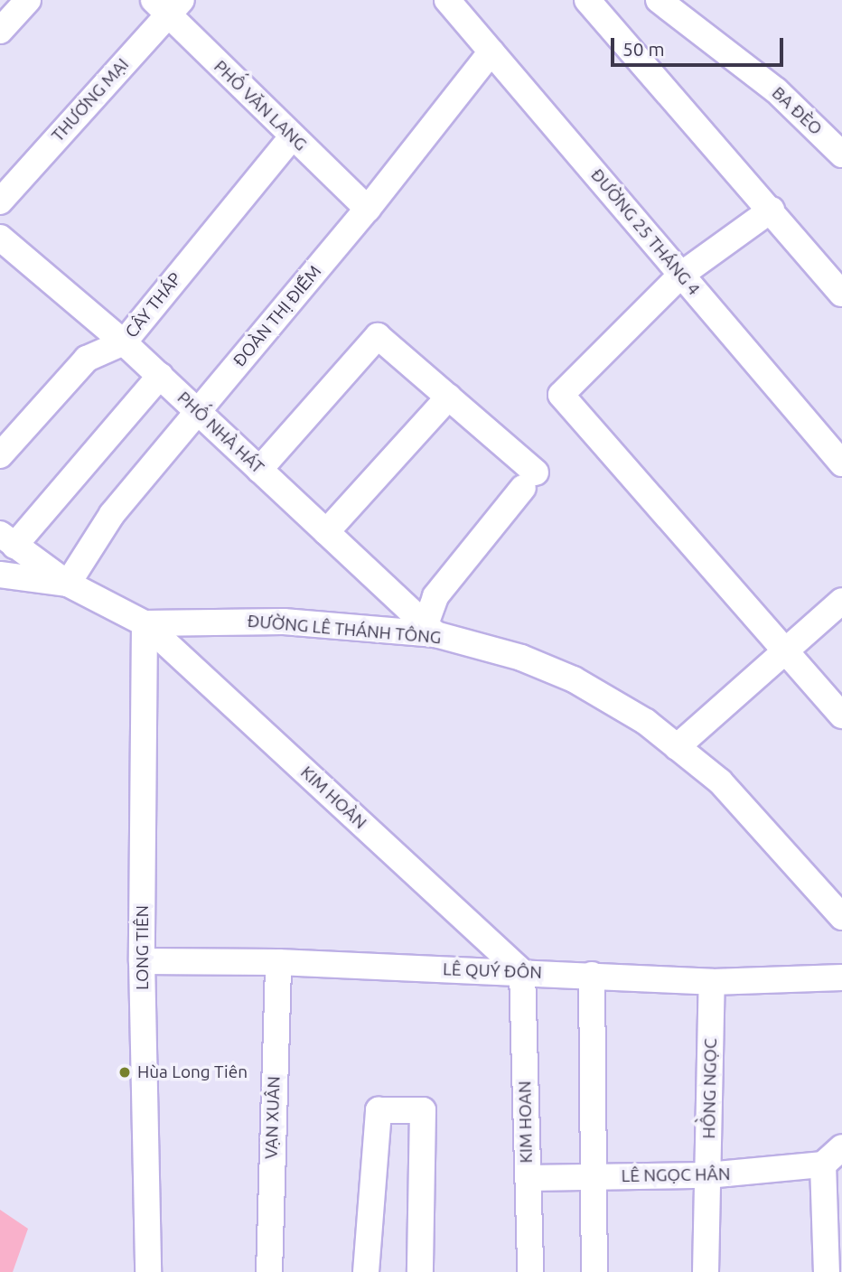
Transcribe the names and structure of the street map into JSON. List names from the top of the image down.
{
  "streets": {
    "street": [
      "THƯƠNG MẠI",
      "PHỐ VĂN LANG",
      "BA ĐÈO",
      "ĐƯỜNG 25 THÁNG 4",
      "CÂY THÁP",
      "ĐOÀN THỊ ĐIỂM",
      "PHỐ NHÀ HÁT",
      "ĐƯỜNG LÊ THÁNH TÔNG",
      "KIM HOÀN",
      "LONG TIÊN",
      "LÊ QUÝ ĐÔN",
      "HỒNG NGỌC",
      "VẠN XUÂN",
      "KIM HOAN",
      "LÊ NGỌC HÂN"
    ]
  },
  "crossings": [
    ["THƯƠNG MẠI", "PHỐ VĂN LANG"],
    ["PHỐ VĂN LANG", "CÂY THÁP"],
    ["PHỐ VĂN LANG", "ĐOÀN THỊ ĐIỂM"],
    ["ĐƯỜNG 25 THÁNG 4", "ĐOÀN THỊ ĐIỂM"],
    ["CÂY THÁP", "PHỐ NHÀ HÁT"],
    ["ĐOÀN THỊ ĐIỂM", "PHỐ NHÀ HÁT"],
    ["ĐOÀN THỊ ĐIỂM", "ĐƯỜNG LÊ THÁNH TÔNG"],
    ["PHỐ NHÀ HÁT", "ĐƯỜNG LÊ THÁNH TÔNG"],
    ["ĐƯỜNG LÊ THÁNH TÔNG", "KIM HOÀN"],
    ["ĐƯỜNG LÊ THÁNH TÔNG", "LONG TIÊN"],
    ["KIM HOÀN", "LONG TIÊN"],
    ["KIM HOÀN", "LÊ QUÝ ĐÔN"],
    ["KIM HOÀN", "KIM HOAN"],
    ["LONG TIÊN", "LÊ QUÝ ĐÔN"],
    ["LÊ QUÝ ĐÔN", "HỒNG NGỌC"],
    ["LÊ QUÝ ĐÔN", "VẠN XUÂN"],
    ["LÊ QUÝ ĐÔN", "KIM HOAN"],
    ["HỒNG NGỌC", "LÊ NGỌC HÂN"],
    ["KIM HOAN", "LÊ NGỌC HÂN"]
  ],
  "places": ["Hùa Long Tiên"],
  "scale_bar": "50 m"
}
